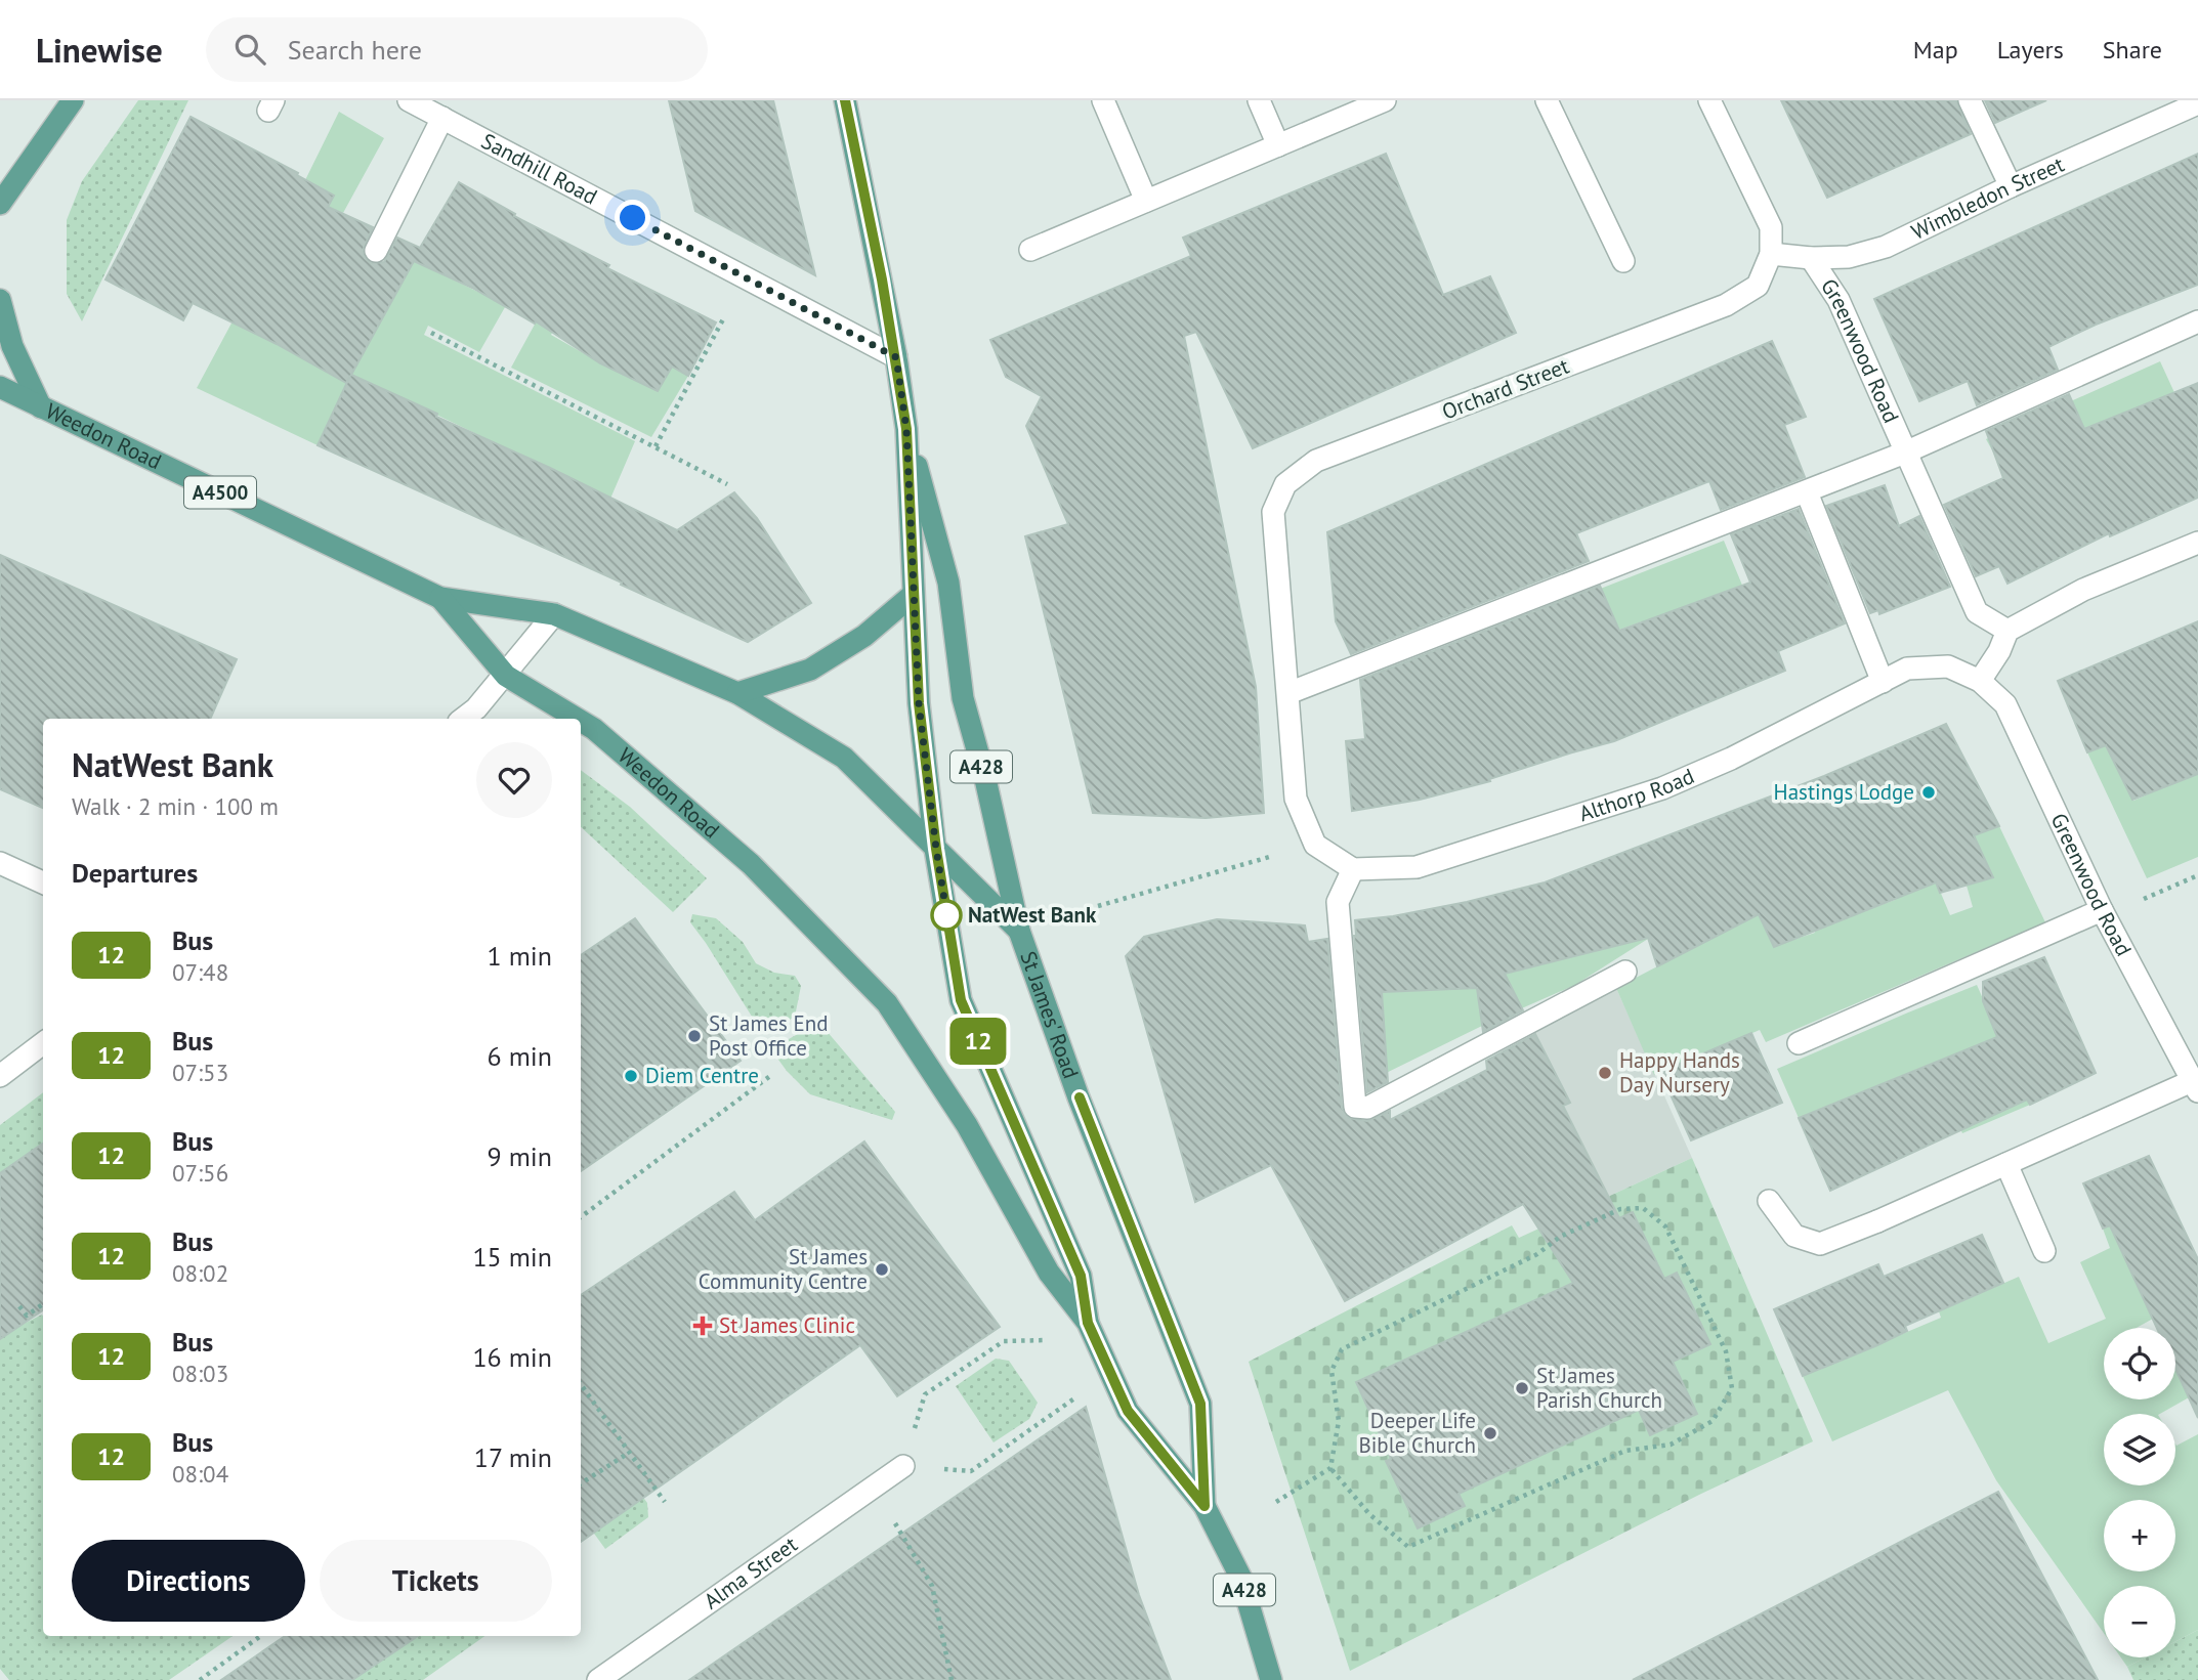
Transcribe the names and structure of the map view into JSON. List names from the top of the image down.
{
  "streets": {
    "main road": [
      "Weedon Road",
      "A4500",
      "A428",
      "St James' Road"
    ],
    "street": [
      "Sandhill Road",
      "Wimbledon Street",
      "Greenwood Road",
      "Orchard Street",
      "Althorp Road",
      "Alma Street"
    ]
  },
  "crossings": [
    ["Sandhill Road", "A428"],
    ["Wimbledon Street", "Greenwood Road"],
    ["Wimbledon Street", "Orchard Street"],
    ["Greenwood Road", "Althorp Road"],
    ["Weedon Road", "A428"],
    ["Weedon Road", "St James' Road"],
    ["A428", "St James' Road"]
  ],
  "places": {
    "other": [
      "Hastings Lodge",
      "NatWest Bank",
      "St James End Post Office",
      "Happy Hands Day Nursery",
      "Diem Centre",
      "St James Community Centre",
      "St James Parish Church",
      "Deeper Life Bible Church"
    ],
    "health": ["St James Clinic"]
  },
  "lines": ["bus line 12"],
  "page": {
    "header": "Linewise",
    "search": "Search here",
    "nav": ["Map", "Layers", "Share"],
    "on_map": "12",
    "heading": [
      ["NatWest Bank", "Walk · 2 min · 100 m"],
      "Departures"
    ],
    "list": [
      {
        "mark": "12",
        "name": "Bus",
        "note": "07:48",
        "value": "1 min"
      },
      {
        "mark": "12",
        "name": "Bus",
        "note": "07:53",
        "value": "6 min"
      },
      {
        "mark": "12",
        "name": "Bus",
        "note": "07:56",
        "value": "9 min"
      },
      {
        "mark": "12",
        "name": "Bus",
        "note": "08:02",
        "value": "15 min"
      },
      {
        "mark": "12",
        "name": "Bus",
        "note": "08:03",
        "value": "16 min"
      },
      {
        "mark": "12",
        "name": "Bus",
        "note": "08:04",
        "value": "17 min"
      }
    ],
    "map_buttons": ["+", "−"],
    "buttons": ["Directions", "Tickets"]
  }
}
